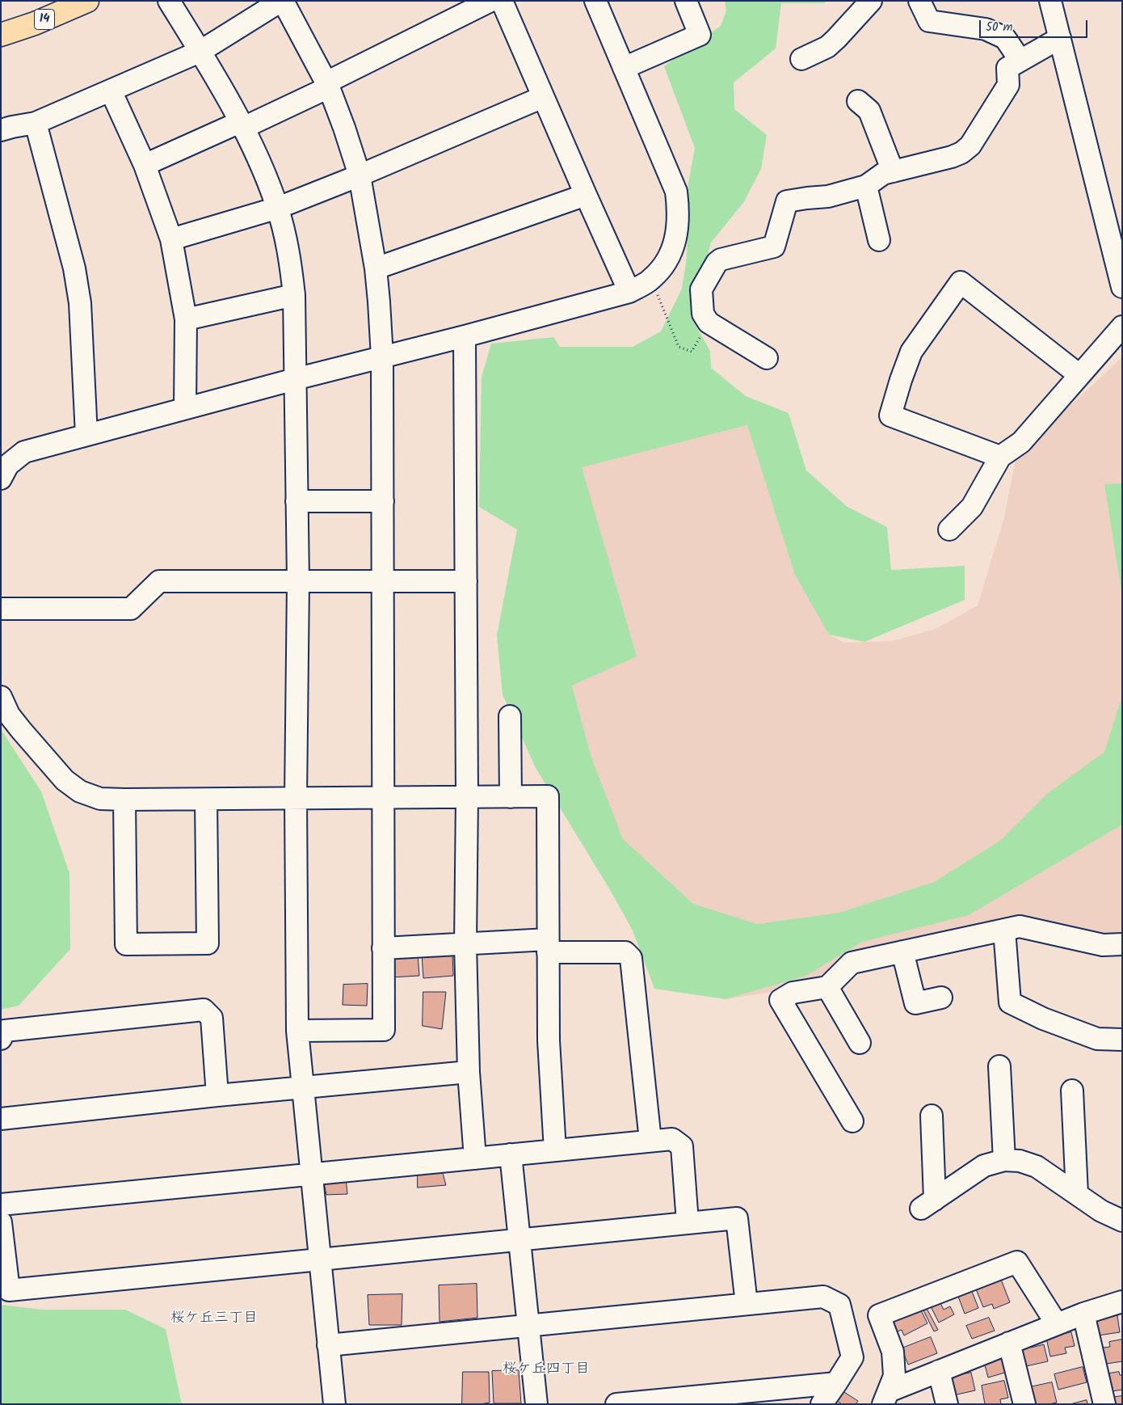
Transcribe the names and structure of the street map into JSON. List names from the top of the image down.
{
  "streets": {
    "main road": ["14"]
  },
  "districts": ["桜ケ丘三丁目", "桜ケ丘四丁目"],
  "scale_bar": "50 m"
}
